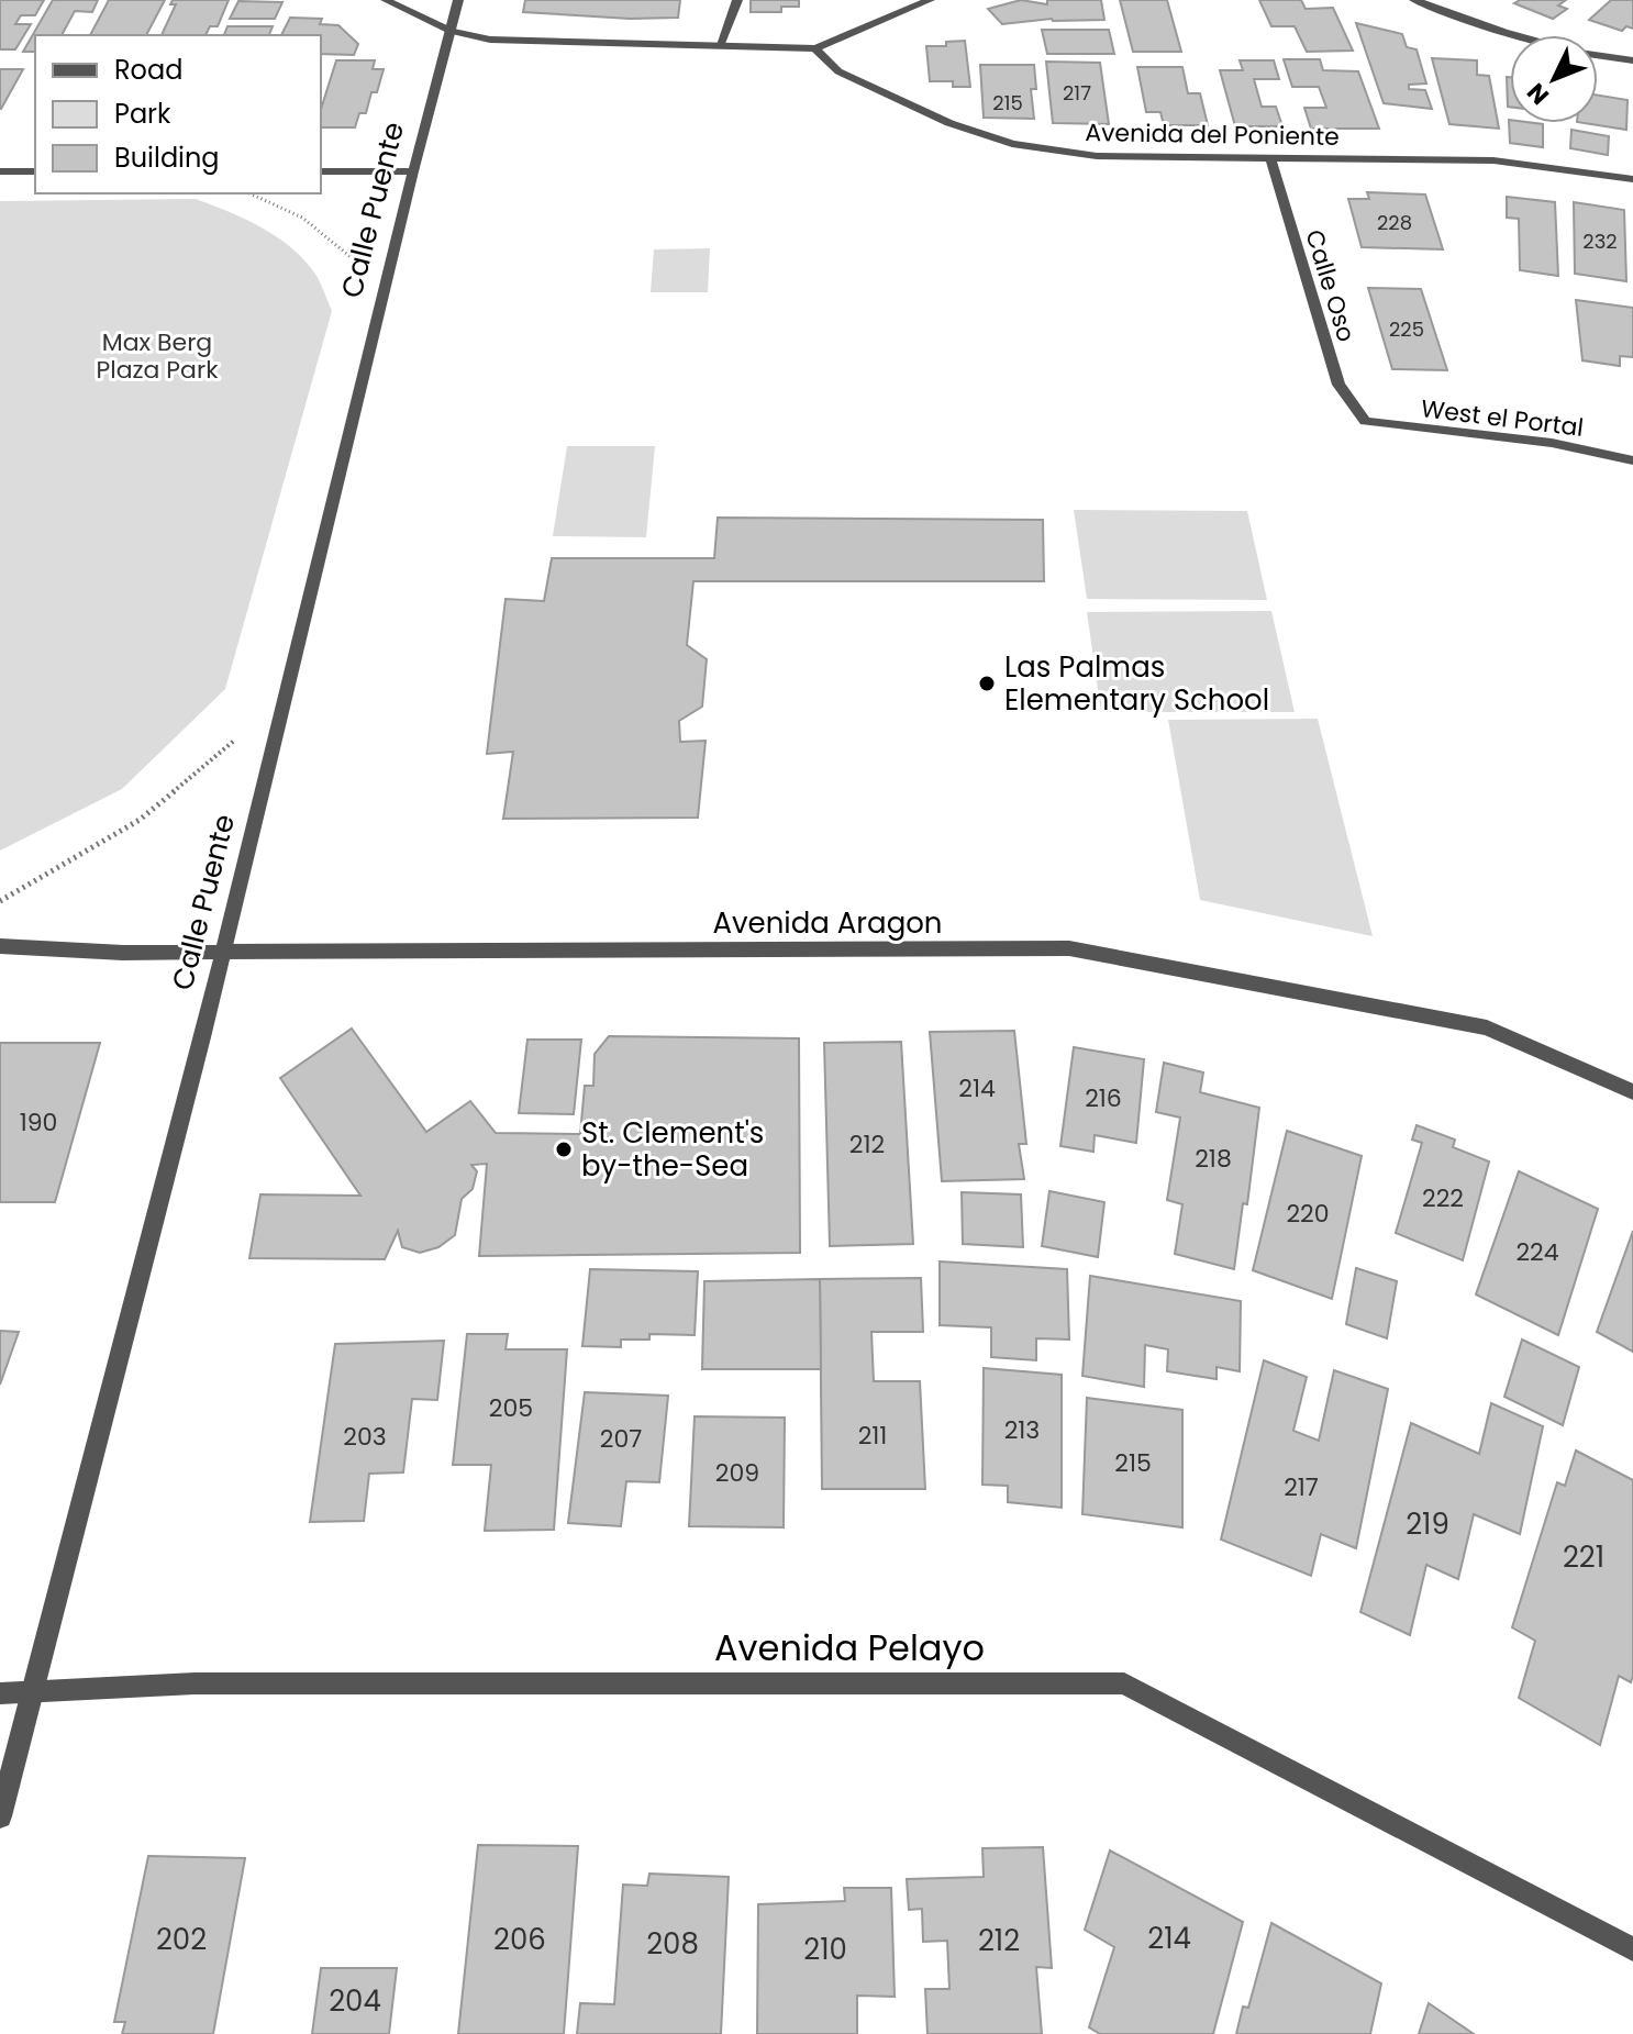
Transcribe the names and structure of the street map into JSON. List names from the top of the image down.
{
  "streets": {
    "street": [
      "Avenida del Poniente",
      "Calle Puente",
      "Calle Oso",
      "West el Portal",
      "Avenida Aragon",
      "Avenida Pelayo"
    ]
  },
  "crossings": [
    ["Avenida del Poniente", "Calle Oso"],
    ["Calle Puente", "Avenida Aragon"],
    ["Calle Puente", "Avenida Pelayo"],
    ["Calle Oso", "West el Portal"]
  ],
  "parks": ["Max Berg Plaza Park"],
  "places": ["Las Palmas Elementary School", "St. Clement's by-the-Sea"],
  "house_numbers": [
    "217",
    "215",
    "228",
    "232",
    "225",
    "214",
    "216",
    "190",
    "212",
    "218",
    "222",
    "220",
    "224",
    "205",
    "213",
    "211",
    "203",
    "207",
    "215",
    "209",
    "217",
    "219",
    "221",
    "214",
    "202",
    "206",
    "212",
    "208",
    "210",
    "204"
  ],
  "legend": ["Road", "Park", "Building"],
  "north": "bottom left"
}
